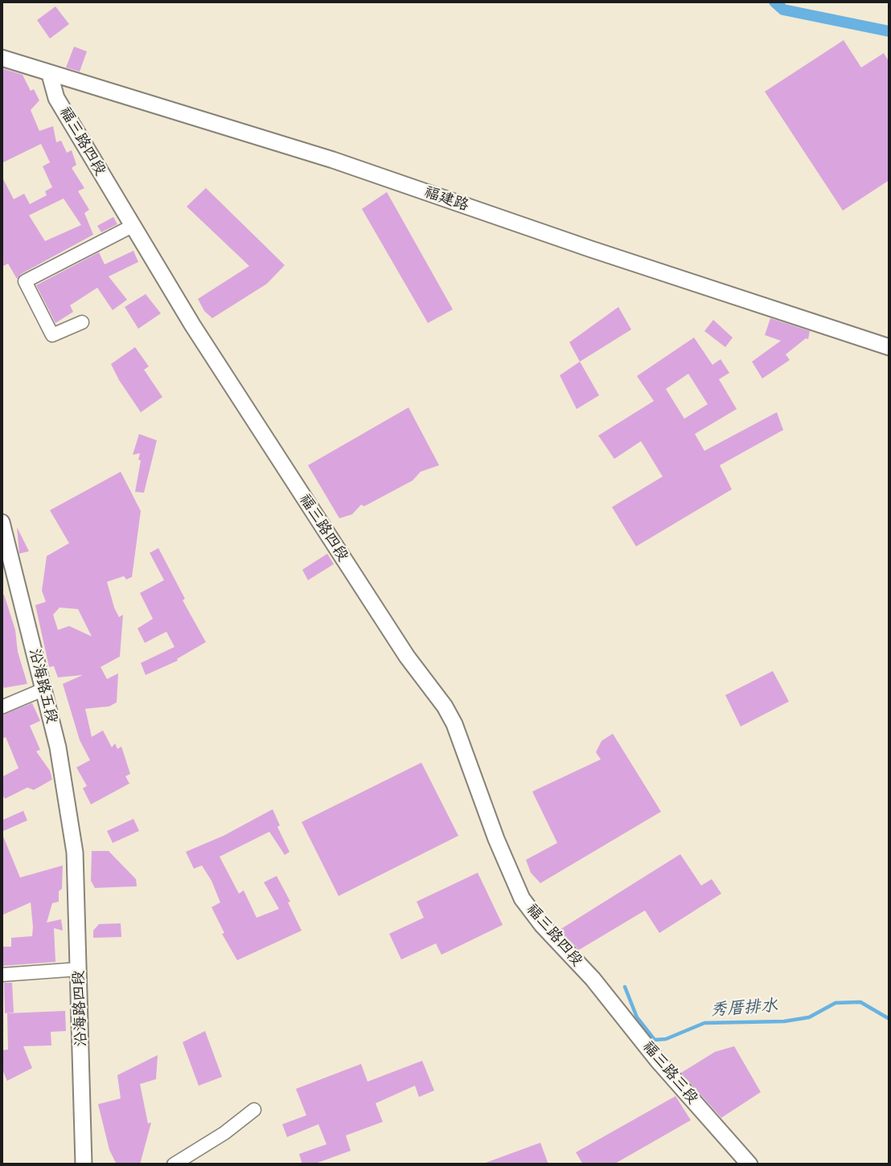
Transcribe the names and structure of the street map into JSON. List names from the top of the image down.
{
  "streets": {
    "street": [
      "福三路四段",
      "福建路",
      "沿海路五段",
      "沿海路四段",
      "福三路三段"
    ]
  },
  "crossings": [
    ["福三路四段", "福建路"],
    ["福三路四段", "福三路三段"],
    ["沿海路五段", "沿海路四段"]
  ],
  "water": ["秀厝排水"]
}
